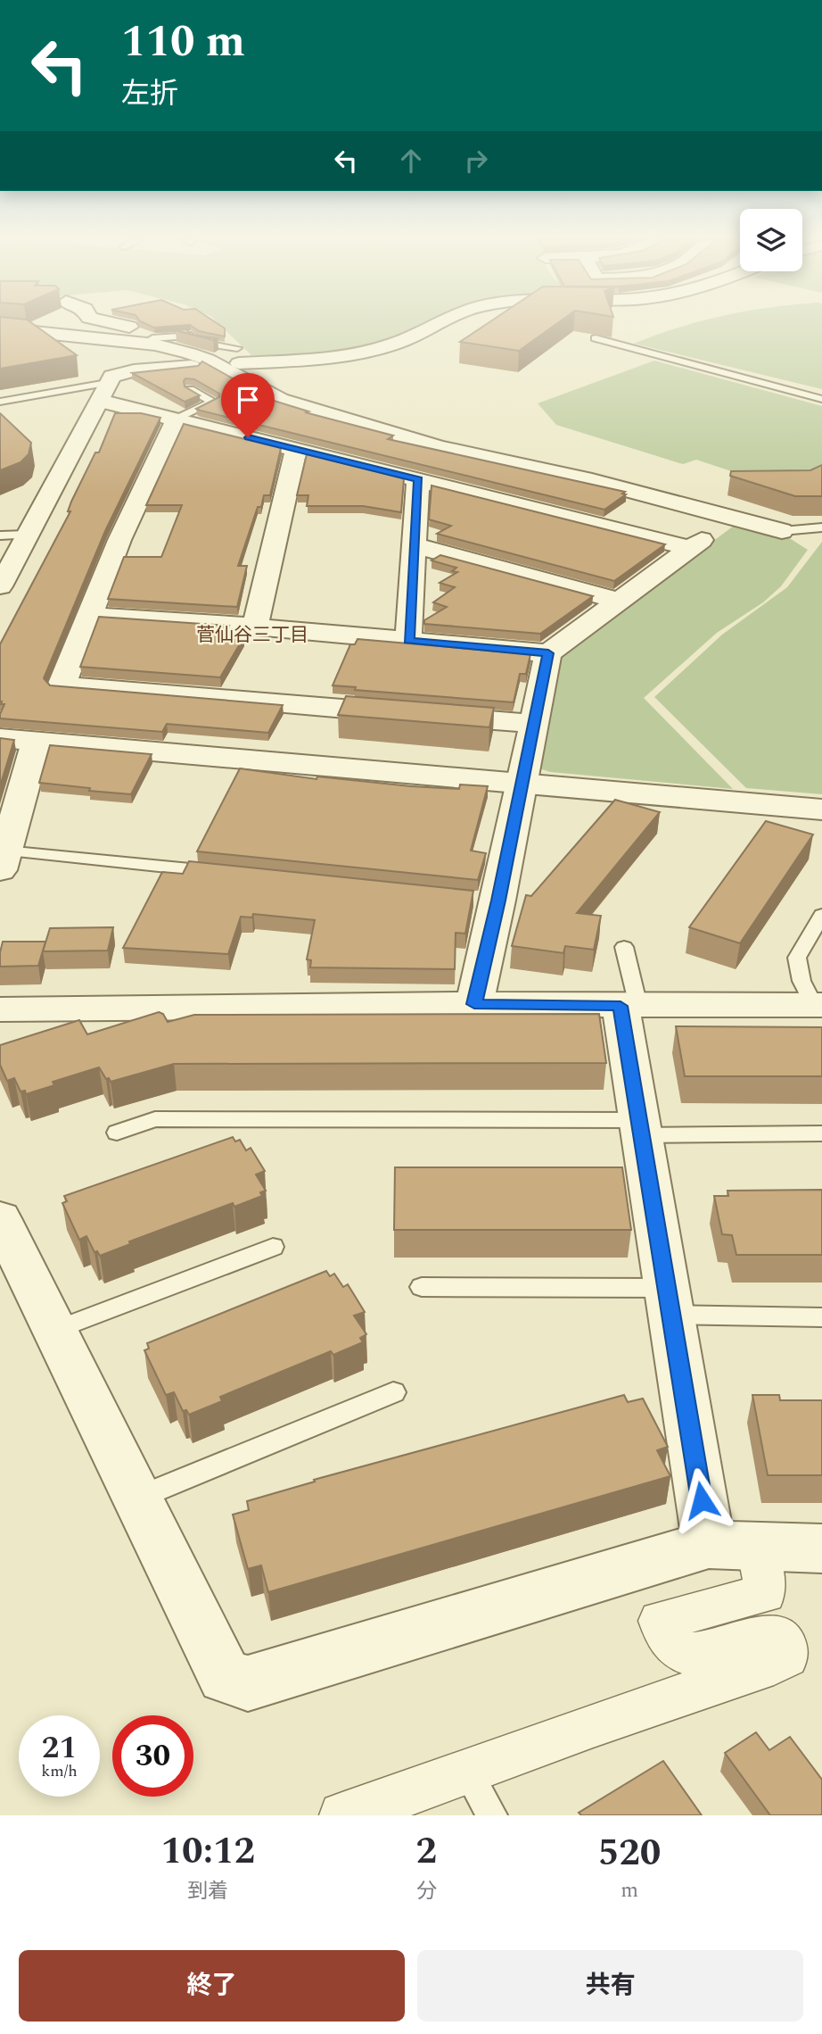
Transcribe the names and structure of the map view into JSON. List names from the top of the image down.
{
  "districts": ["菅仙谷三丁目"],
  "page": {
    "turn": ["110 m", "左折"],
    "speed": "21 km/h",
    "limit": "30",
    "eta": [
      "10:12",
      "到着",
      "2",
      "分",
      "520",
      "m"
    ],
    "buttons": ["終了", "共有"]
  }
}
